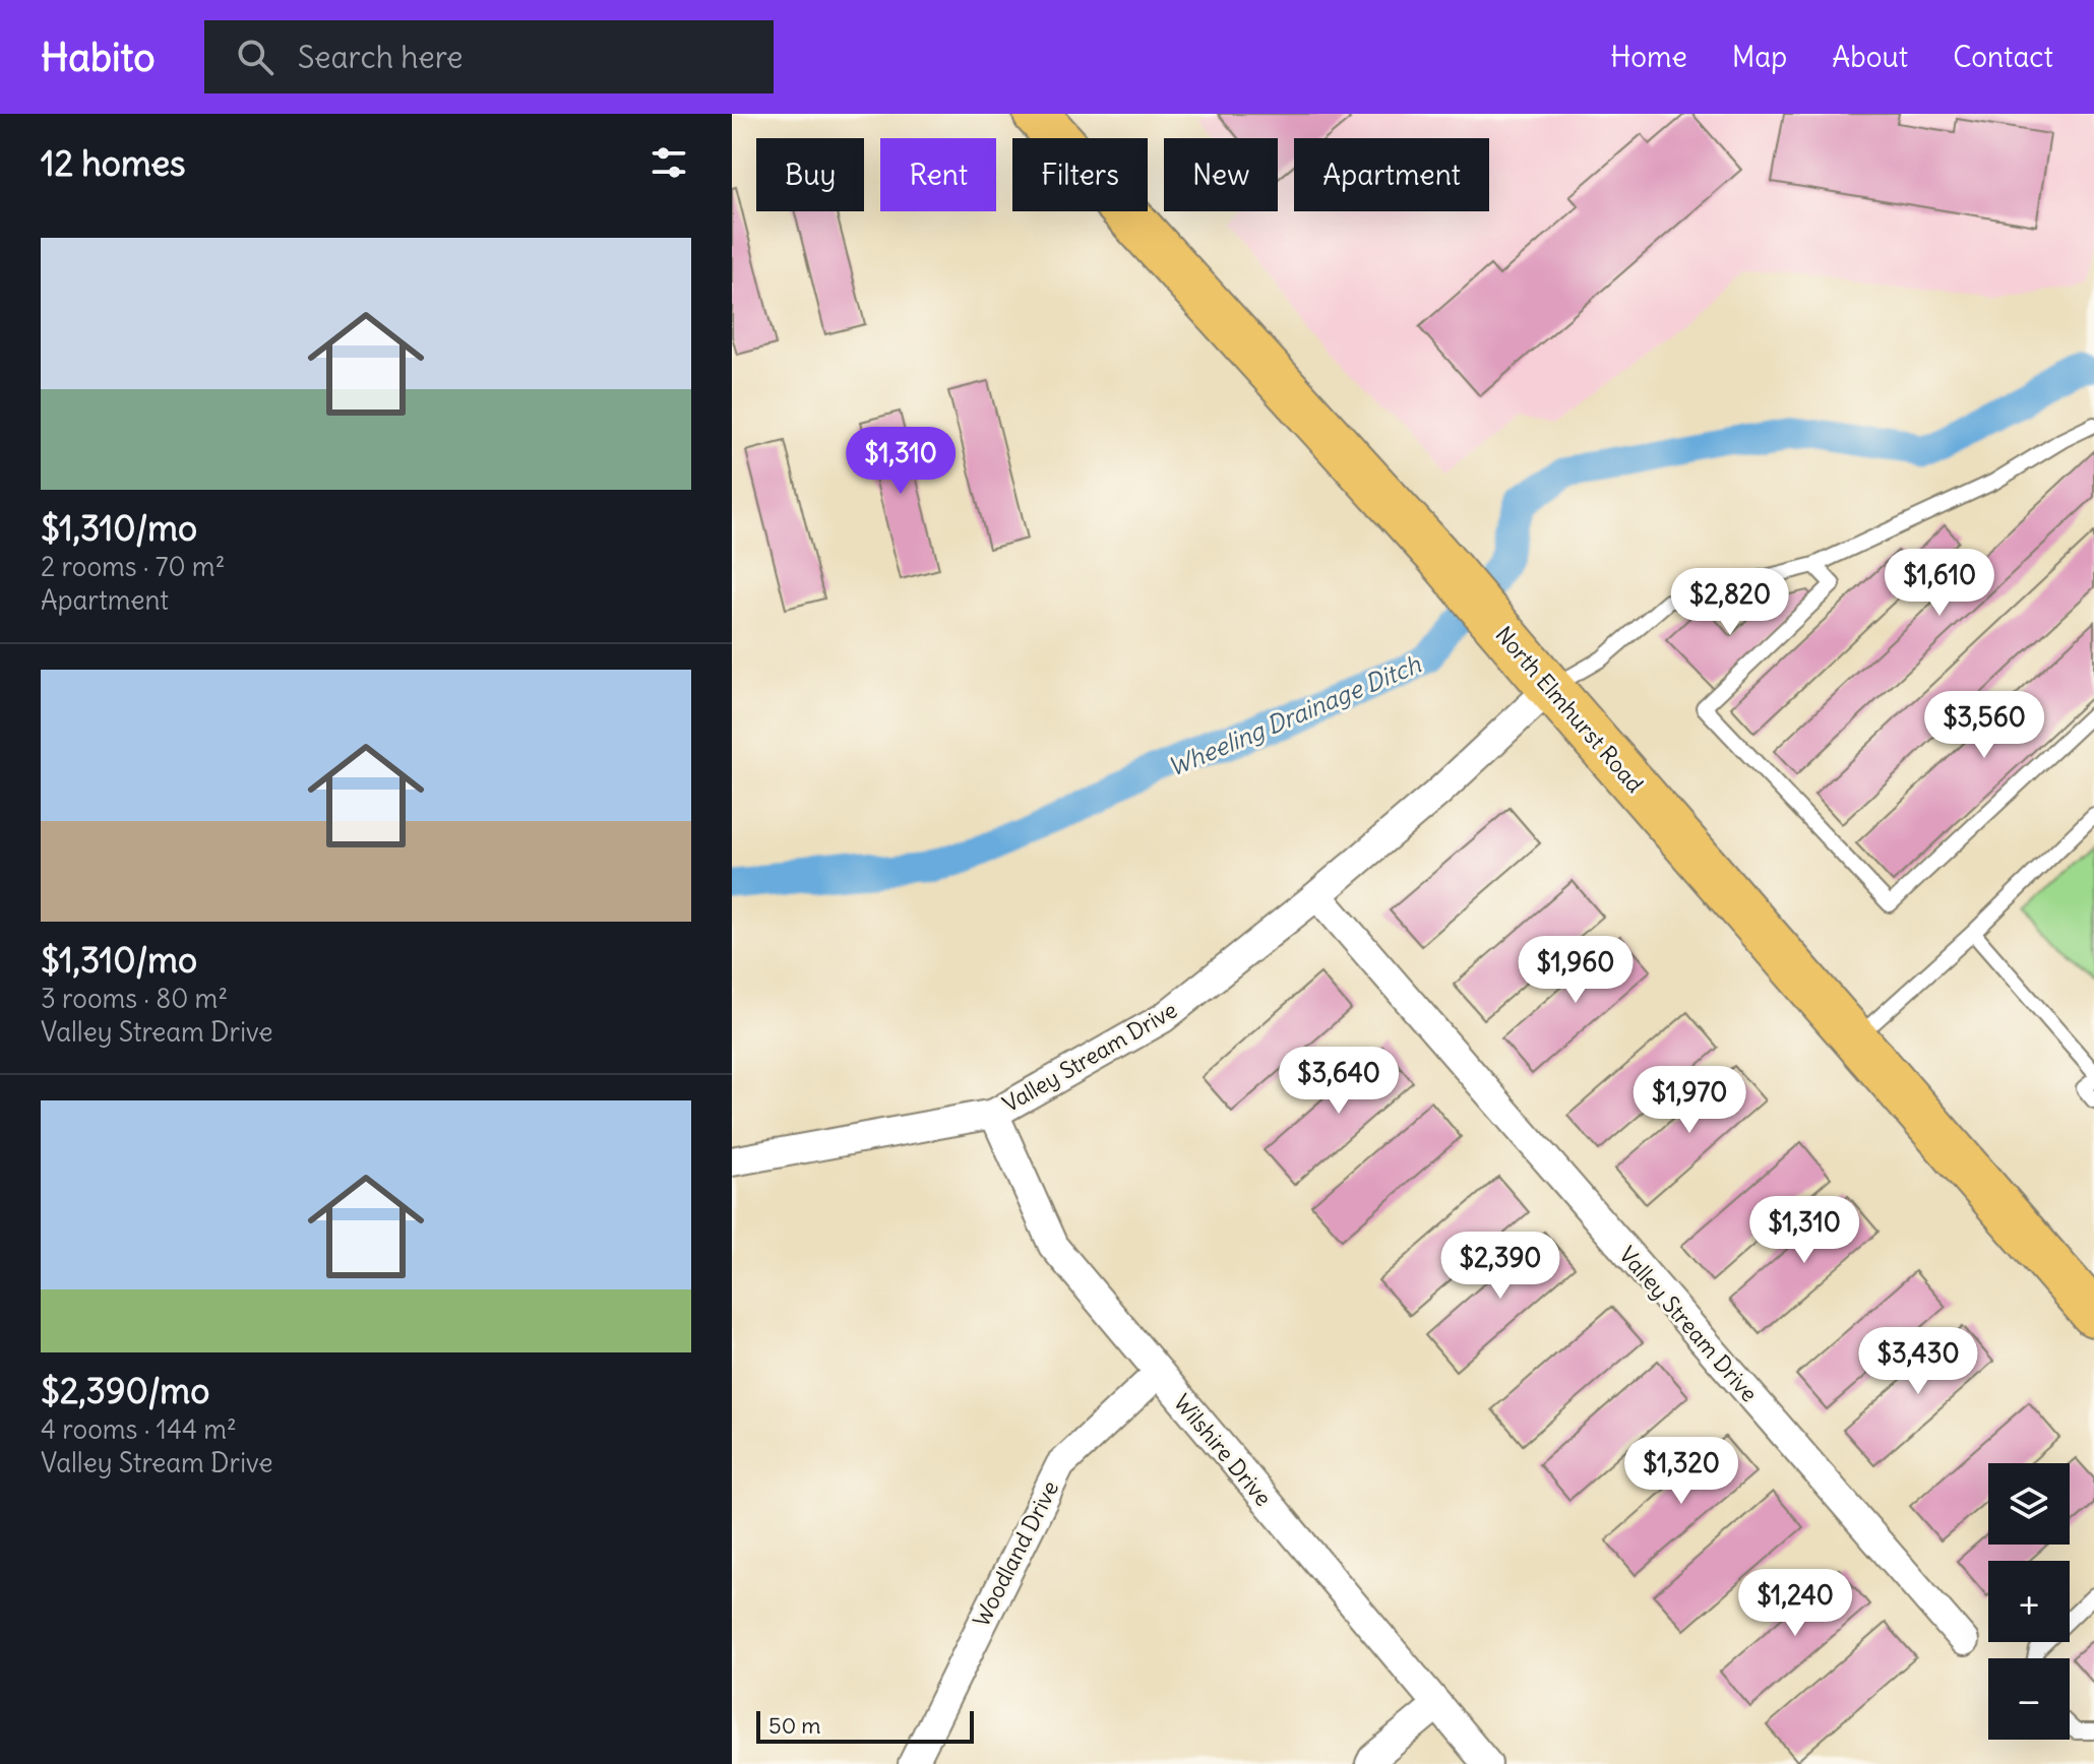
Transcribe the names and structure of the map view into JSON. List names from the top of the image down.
{
  "streets": {
    "main road": ["North Elmhurst Road"],
    "street": ["Valley Stream Drive", "Wilshire Drive", "Woodland Drive"]
  },
  "crossings": [
    ["North Elmhurst Road", "Valley Stream Drive"],
    ["Valley Stream Drive", "Wilshire Drive"],
    ["Wilshire Drive", "Woodland Drive"]
  ],
  "water": ["Wheeling Drainage Ditch"],
  "scale_bar": "50 m",
  "page": {
    "header": "Habito",
    "search": "Search here",
    "nav": [
      "Home",
      "Map",
      "About",
      "Contact"
    ],
    "heading": "12 homes",
    "chip": [
      "Buy",
      "Rent",
      "Filters",
      "New",
      "Apartment"
    ],
    "list": [
      {
        "name": "$1,310/mo",
        "note": "2 rooms · 70 m² · Apartment"
      },
      {
        "name": "$1,310/mo",
        "note": "3 rooms · 80 m² · Valley Stream Drive"
      },
      {
        "name": "$2,390/mo",
        "note": "4 rooms · 144 m² · Valley Stream Drive"
      }
    ],
    "price": [
      "$1,310",
      "$1,610",
      "$2,820",
      "$3,560",
      "$1,960",
      "$3,640",
      "$1,970",
      "$1,310",
      "$2,390",
      "$3,430",
      "$1,320",
      "$1,240"
    ],
    "map_buttons": ["+", "−"],
    "scale": "50 m"
  }
}
